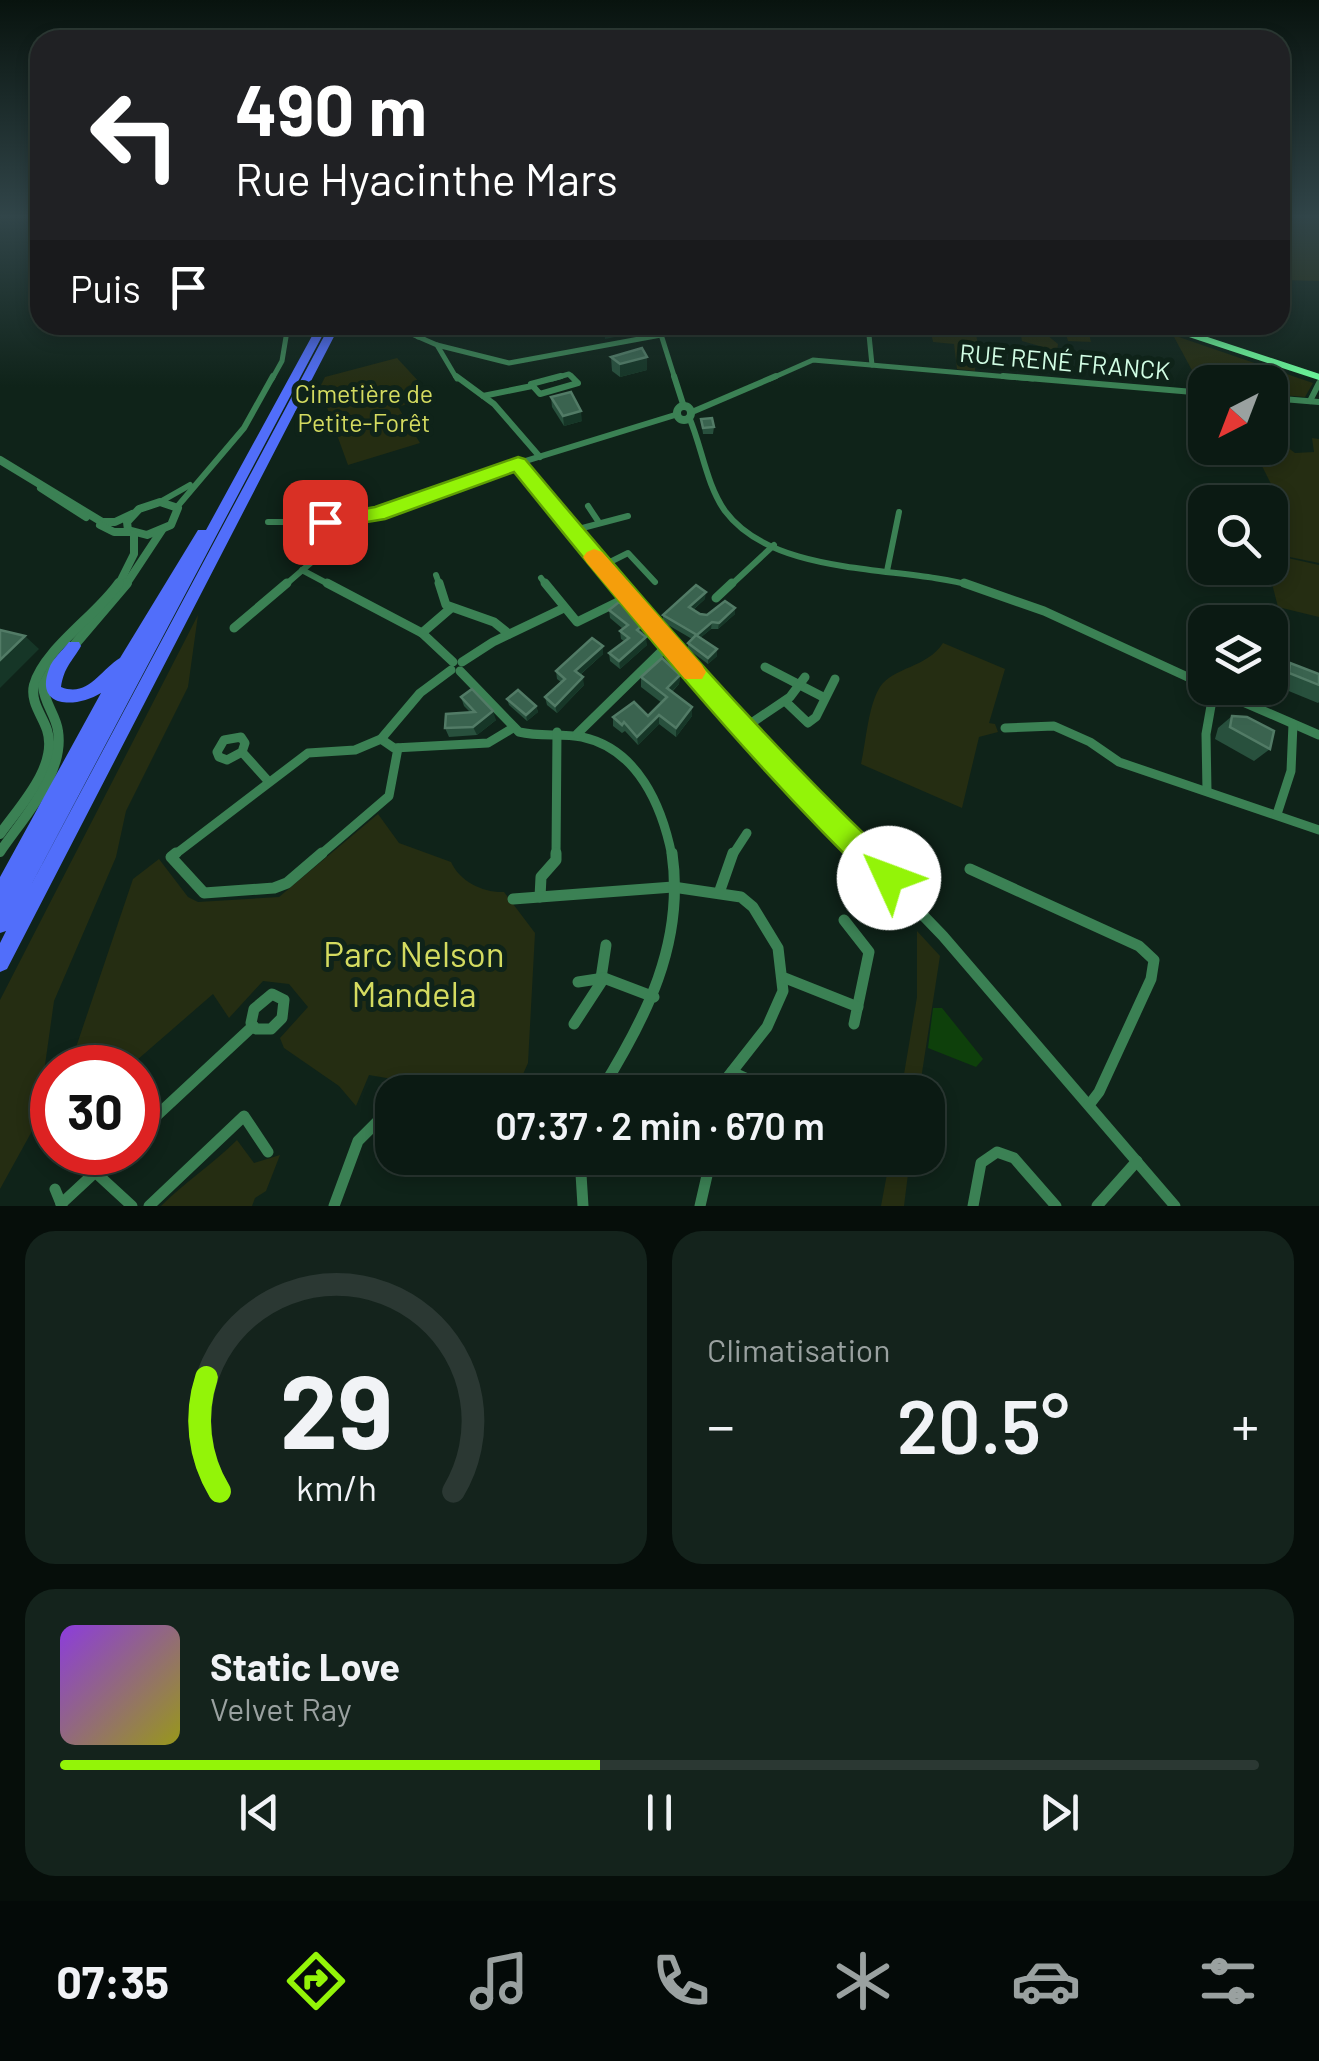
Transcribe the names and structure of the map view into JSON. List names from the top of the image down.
{
  "streets": {
    "street": ["RUE RENÉ FRANCK"]
  },
  "parks": ["Cimetière de Petite-Forêt", "Parc Nelson Mandela"],
  "north": "bottom left",
  "page": {
    "turn": ["490 m", "Rue Hyacinthe Mars"],
    "then": "Puis",
    "limit": "30",
    "trip": "07:37 · 2 min · 670 m",
    "tile": "Climatisation",
    "heat": ["−", "20.5°", "+"],
    "song": ["Static Love", "Velvet Ray"],
    "tabs": "07:35",
    "gauge": ["29", "km/h"]
  }
}
